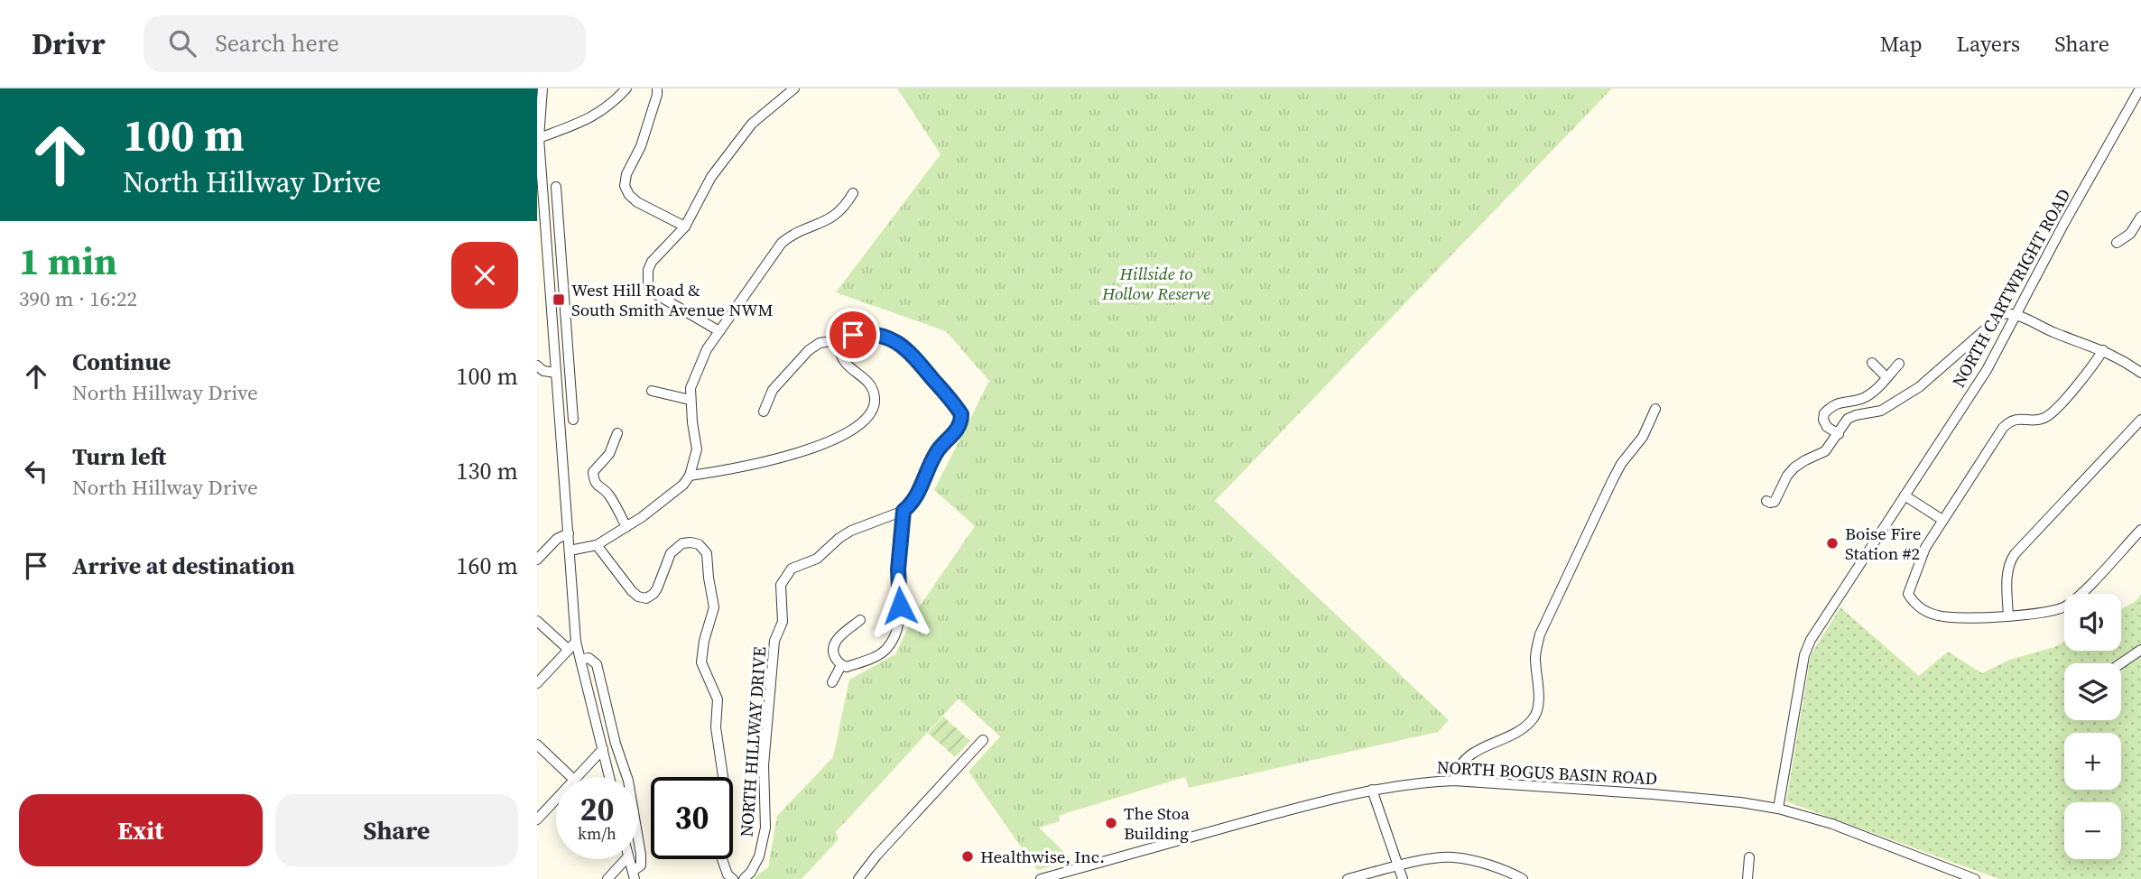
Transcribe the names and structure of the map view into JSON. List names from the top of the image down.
{
  "streets": {
    "street": ["NORTH CARTWRIGHT ROAD", "NORTH HILLWAY DRIVE", "NORTH BOGUS BASIN ROAD"]
  },
  "crossings": [
    ["NORTH CARTWRIGHT ROAD", "NORTH BOGUS BASIN ROAD"]
  ],
  "parks": ["Hillside to Hollow Reserve"],
  "places": {
    "transit": ["West Hill Road & South Smith Avenue NWM"],
    "other": ["Boise Fire Station #2", "The Stoa Building", "Healthwise, Inc."]
  },
  "page": {
    "header": "Drivr",
    "search": "Search here",
    "nav": ["Map", "Layers", "Share"],
    "turn": ["100 m", "North Hillway Drive"],
    "heading": ["1 min", "390 m · 16:22"],
    "list": [
      {
        "name": "Continue",
        "note": "North Hillway Drive",
        "value": "100 m"
      },
      {
        "name": "Turn left",
        "note": "North Hillway Drive",
        "value": "130 m"
      },
      {
        "name": "Arrive at destination",
        "value": "160 m"
      }
    ],
    "map_buttons": ["+", "−"],
    "speed": "20 km/h",
    "limit": "30",
    "buttons": ["Exit", "Share"]
  }
}
